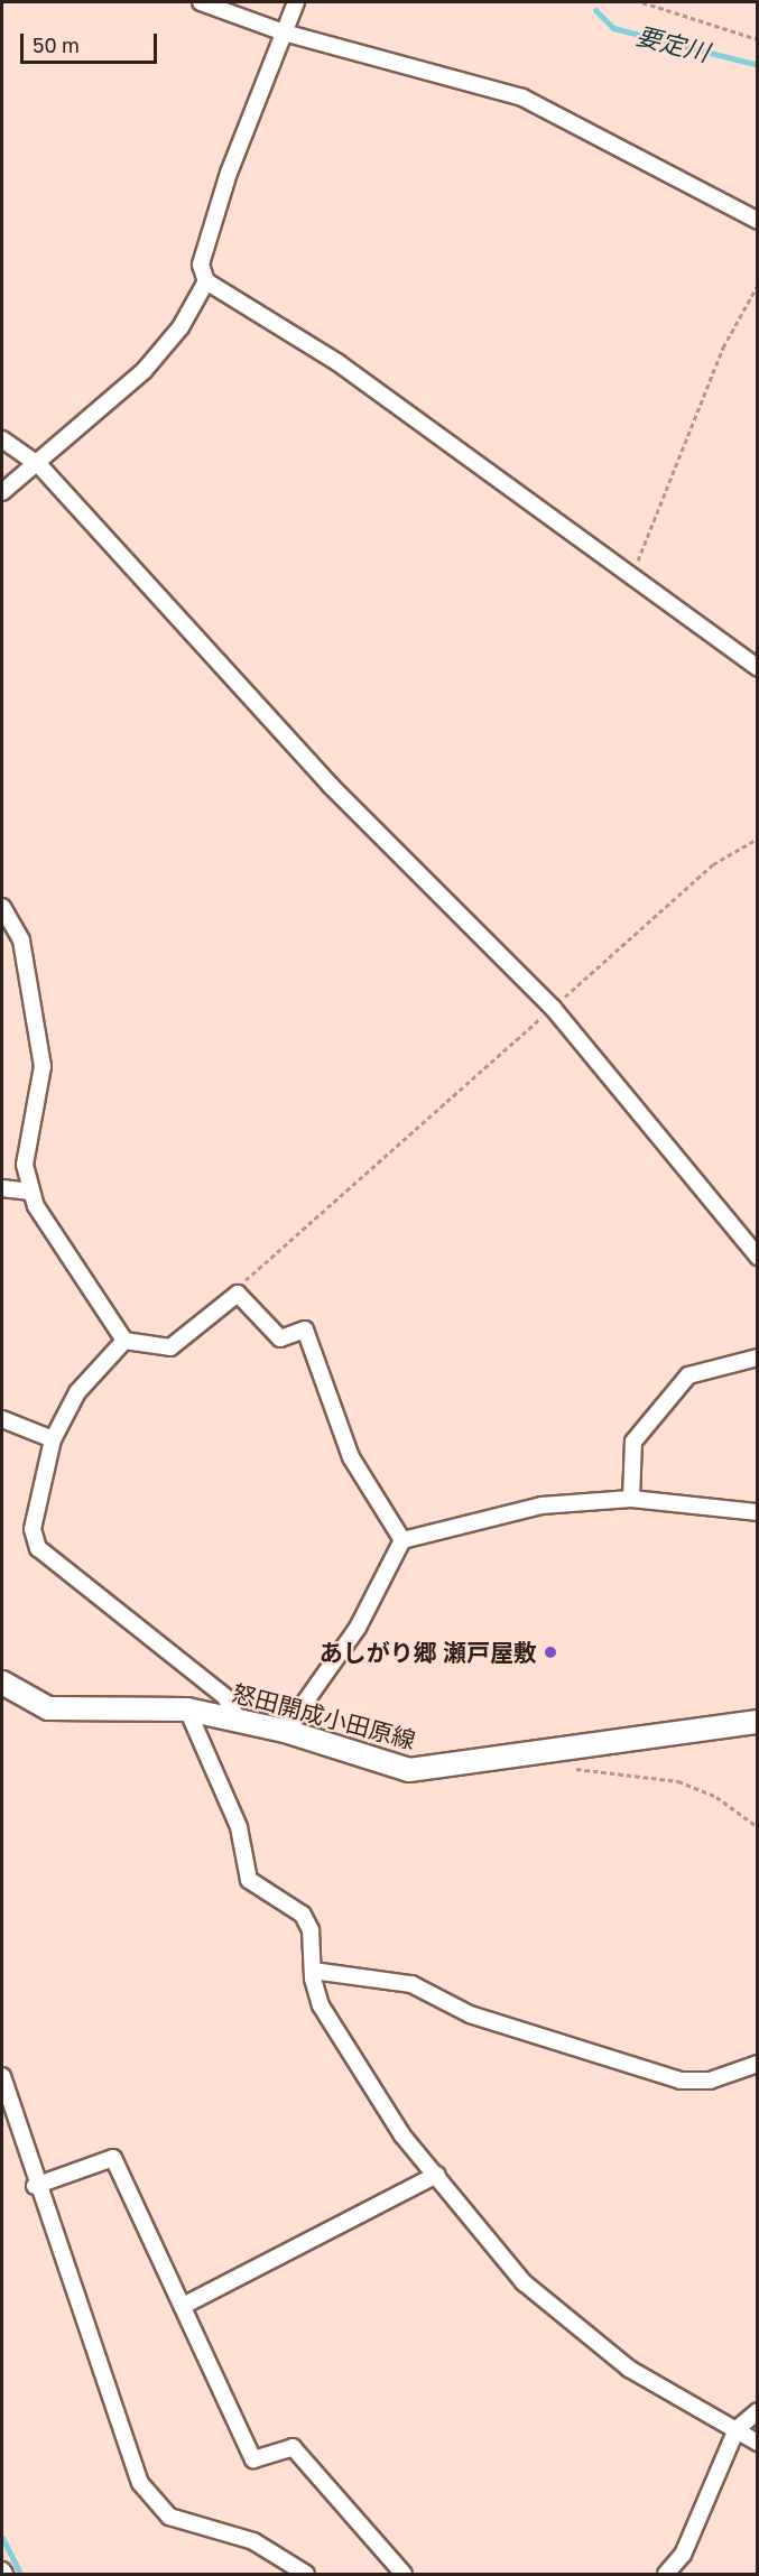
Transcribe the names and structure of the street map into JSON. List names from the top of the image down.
{
  "streets": {
    "main road": ["怒田開成小田原線"]
  },
  "water": ["要定川"],
  "places": ["あしがり郷 瀬戸屋敷"],
  "scale_bar": "50 m"
}
